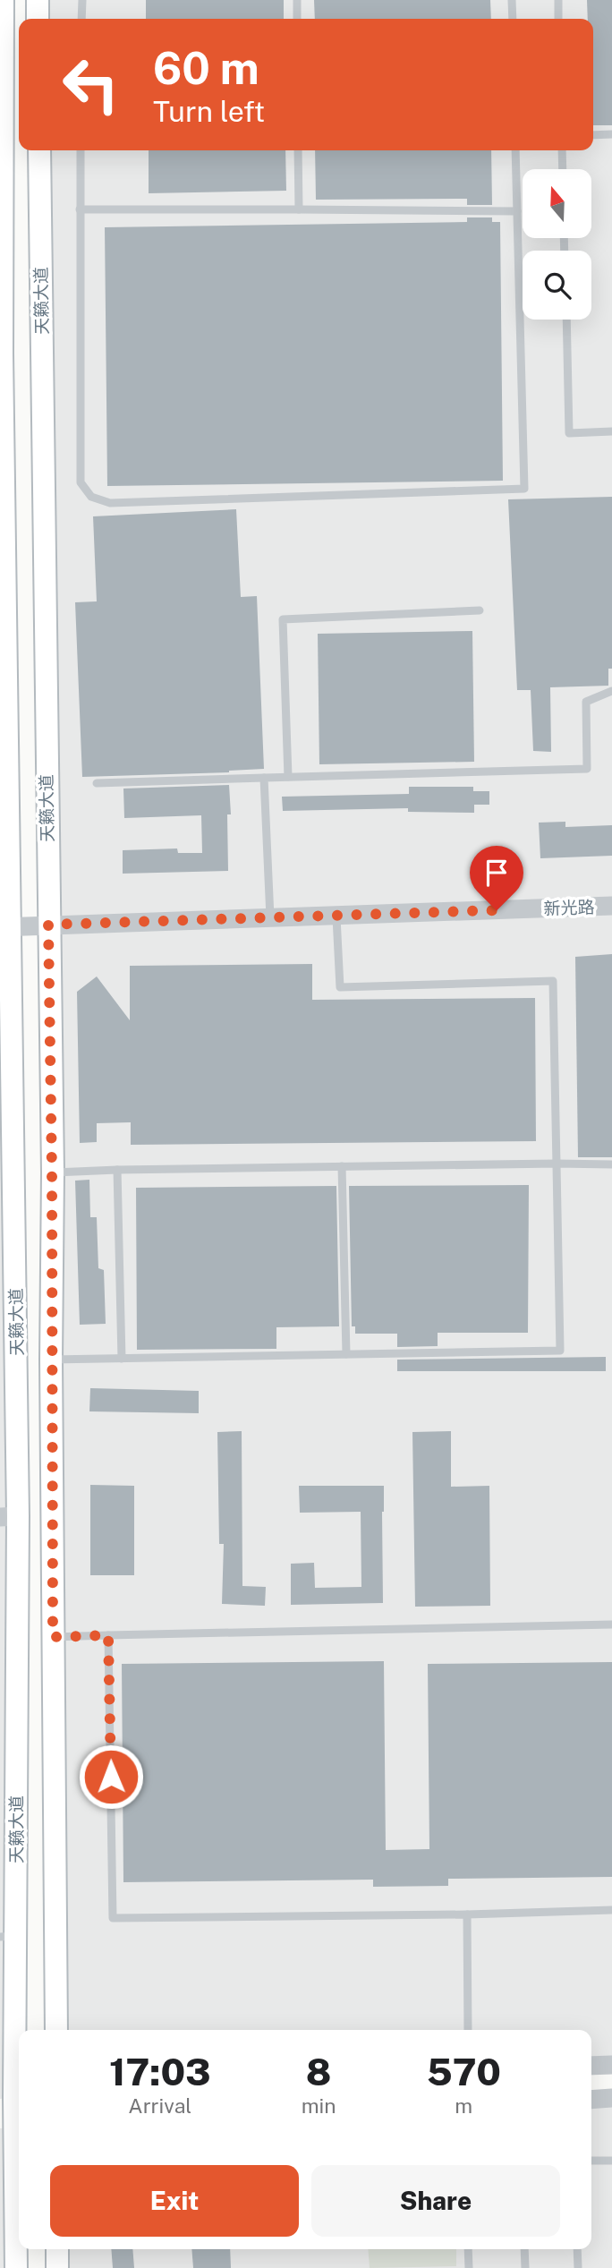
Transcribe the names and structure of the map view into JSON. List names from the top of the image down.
{
  "streets": {
    "main road": ["天籁大道"],
    "street": ["新光路"]
  },
  "crossings": [
    ["天籁大道", "新光路"]
  ],
  "north": "top",
  "page": {
    "turn": ["60 m", "Turn left"],
    "eta": [
      "17:03",
      "Arrival",
      "8",
      "min",
      "570",
      "m"
    ],
    "buttons": ["Exit", "Share"]
  }
}
